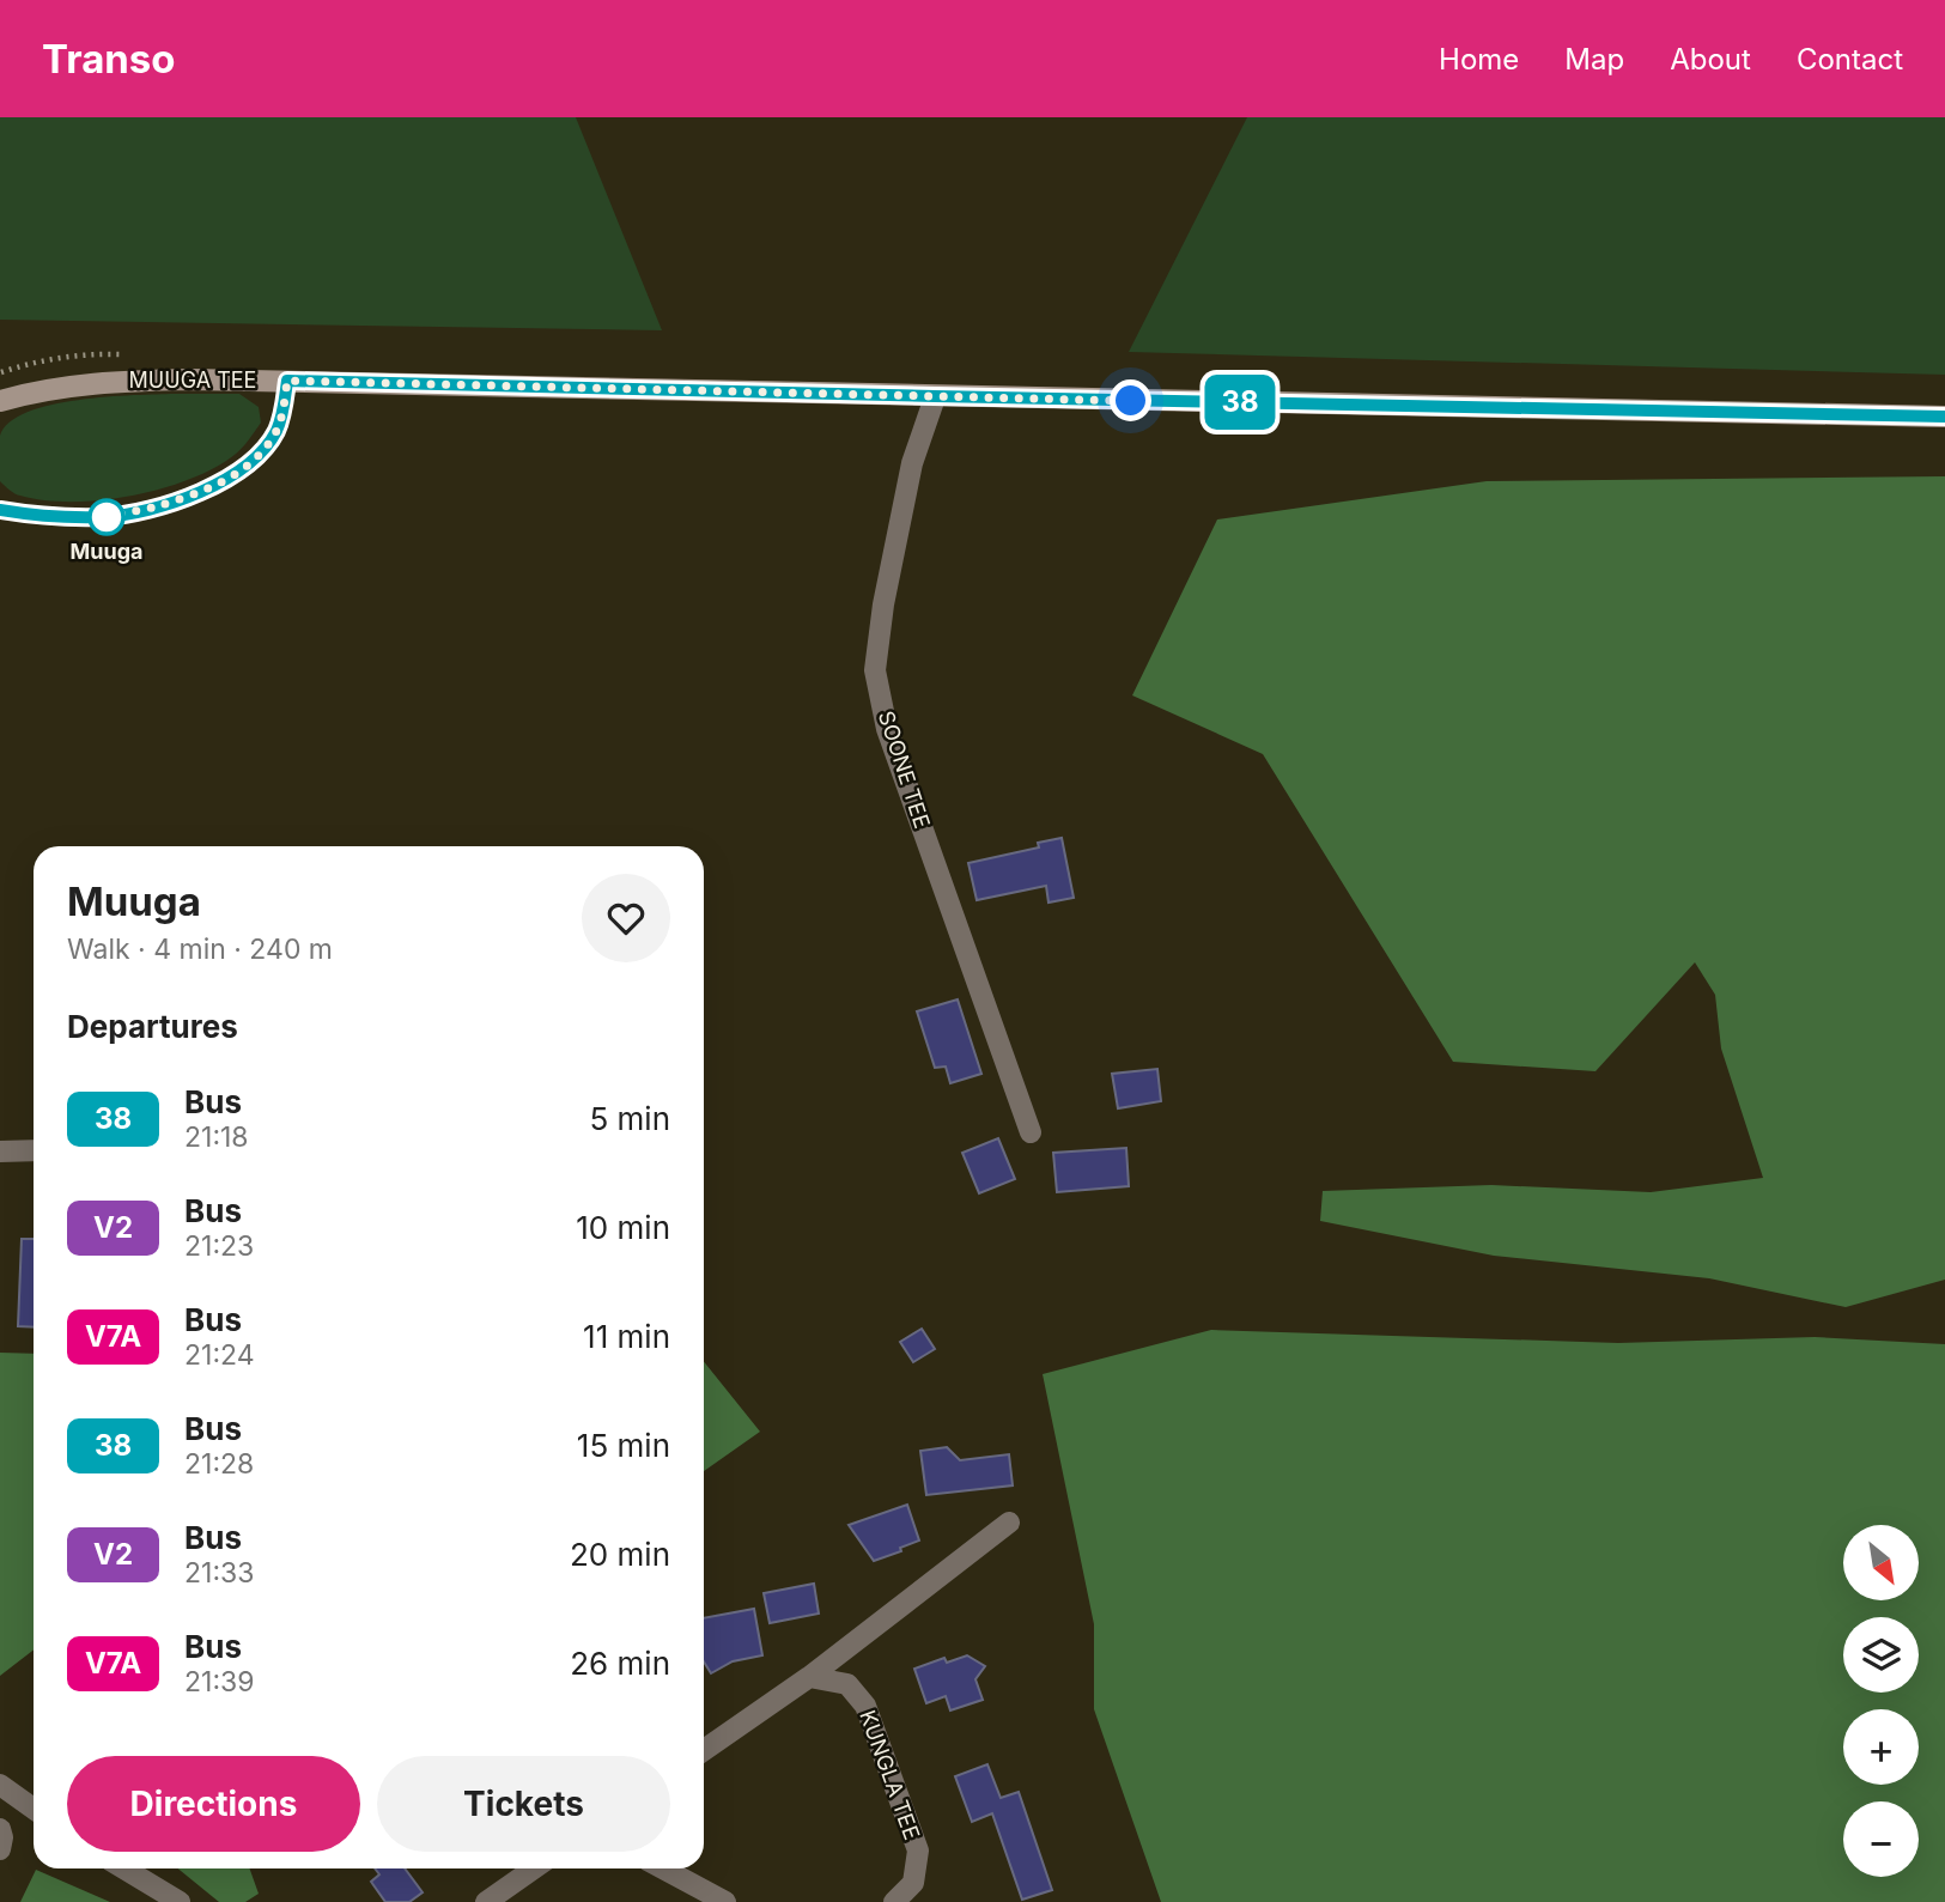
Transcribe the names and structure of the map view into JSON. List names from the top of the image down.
{
  "streets": {
    "street": ["MUUGA TEE", "SOONE TEE", "KUNGLA TEE"]
  },
  "crossings": [
    ["MUUGA TEE", "SOONE TEE"]
  ],
  "places": ["Muuga"],
  "lines": ["bus line 38"],
  "north": "bottom right",
  "page": {
    "header": "Transo",
    "nav": [
      "Home",
      "Map",
      "About",
      "Contact"
    ],
    "on_map": "38",
    "heading": [
      ["Muuga", "Walk · 4 min · 240 m"],
      "Departures"
    ],
    "list": [
      {
        "mark": "38",
        "name": "Bus",
        "note": "21:18",
        "value": "5 min"
      },
      {
        "mark": "V2",
        "name": "Bus",
        "note": "21:23",
        "value": "10 min"
      },
      {
        "mark": "V7A",
        "name": "Bus",
        "note": "21:24",
        "value": "11 min"
      },
      {
        "mark": "38",
        "name": "Bus",
        "note": "21:28",
        "value": "15 min"
      },
      {
        "mark": "V2",
        "name": "Bus",
        "note": "21:33",
        "value": "20 min"
      },
      {
        "mark": "V7A",
        "name": "Bus",
        "note": "21:39",
        "value": "26 min"
      }
    ],
    "map_buttons": ["+", "−"],
    "buttons": ["Directions", "Tickets"]
  }
}
